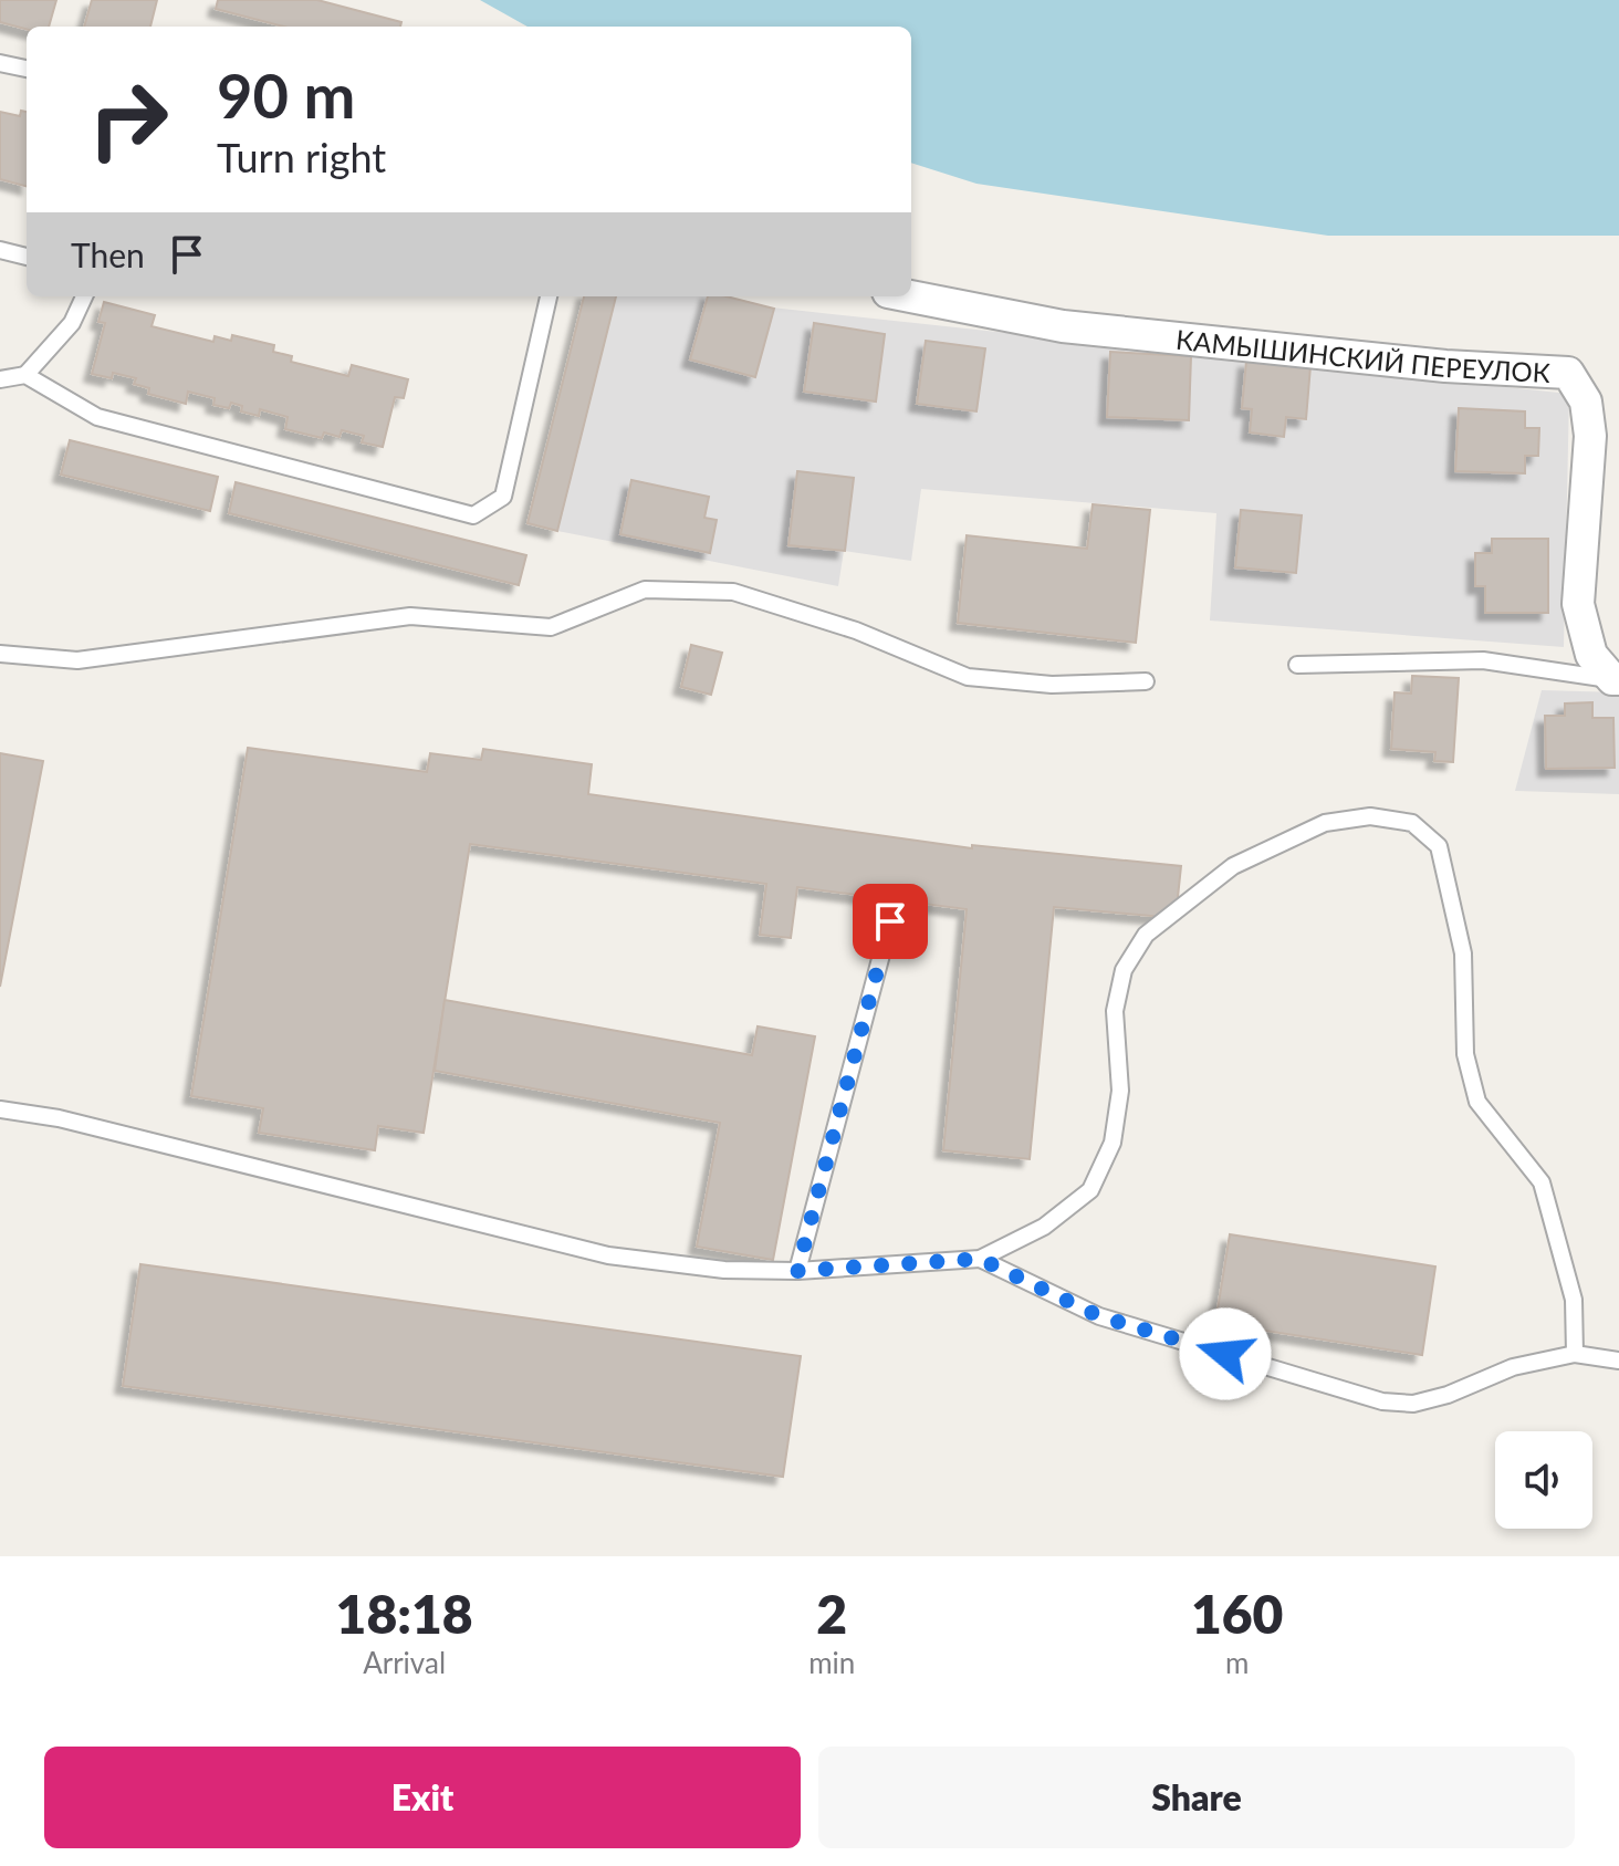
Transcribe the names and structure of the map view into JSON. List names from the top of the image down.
{
  "streets": {
    "street": ["КАМЫШИНСКИЙ ПЕРЕУЛОК"]
  },
  "page": {
    "turn": ["90 m", "Turn right"],
    "then": "Then",
    "eta": [
      "18:18",
      "Arrival",
      "2",
      "min",
      "160",
      "m"
    ],
    "buttons": ["Exit", "Share"]
  }
}
